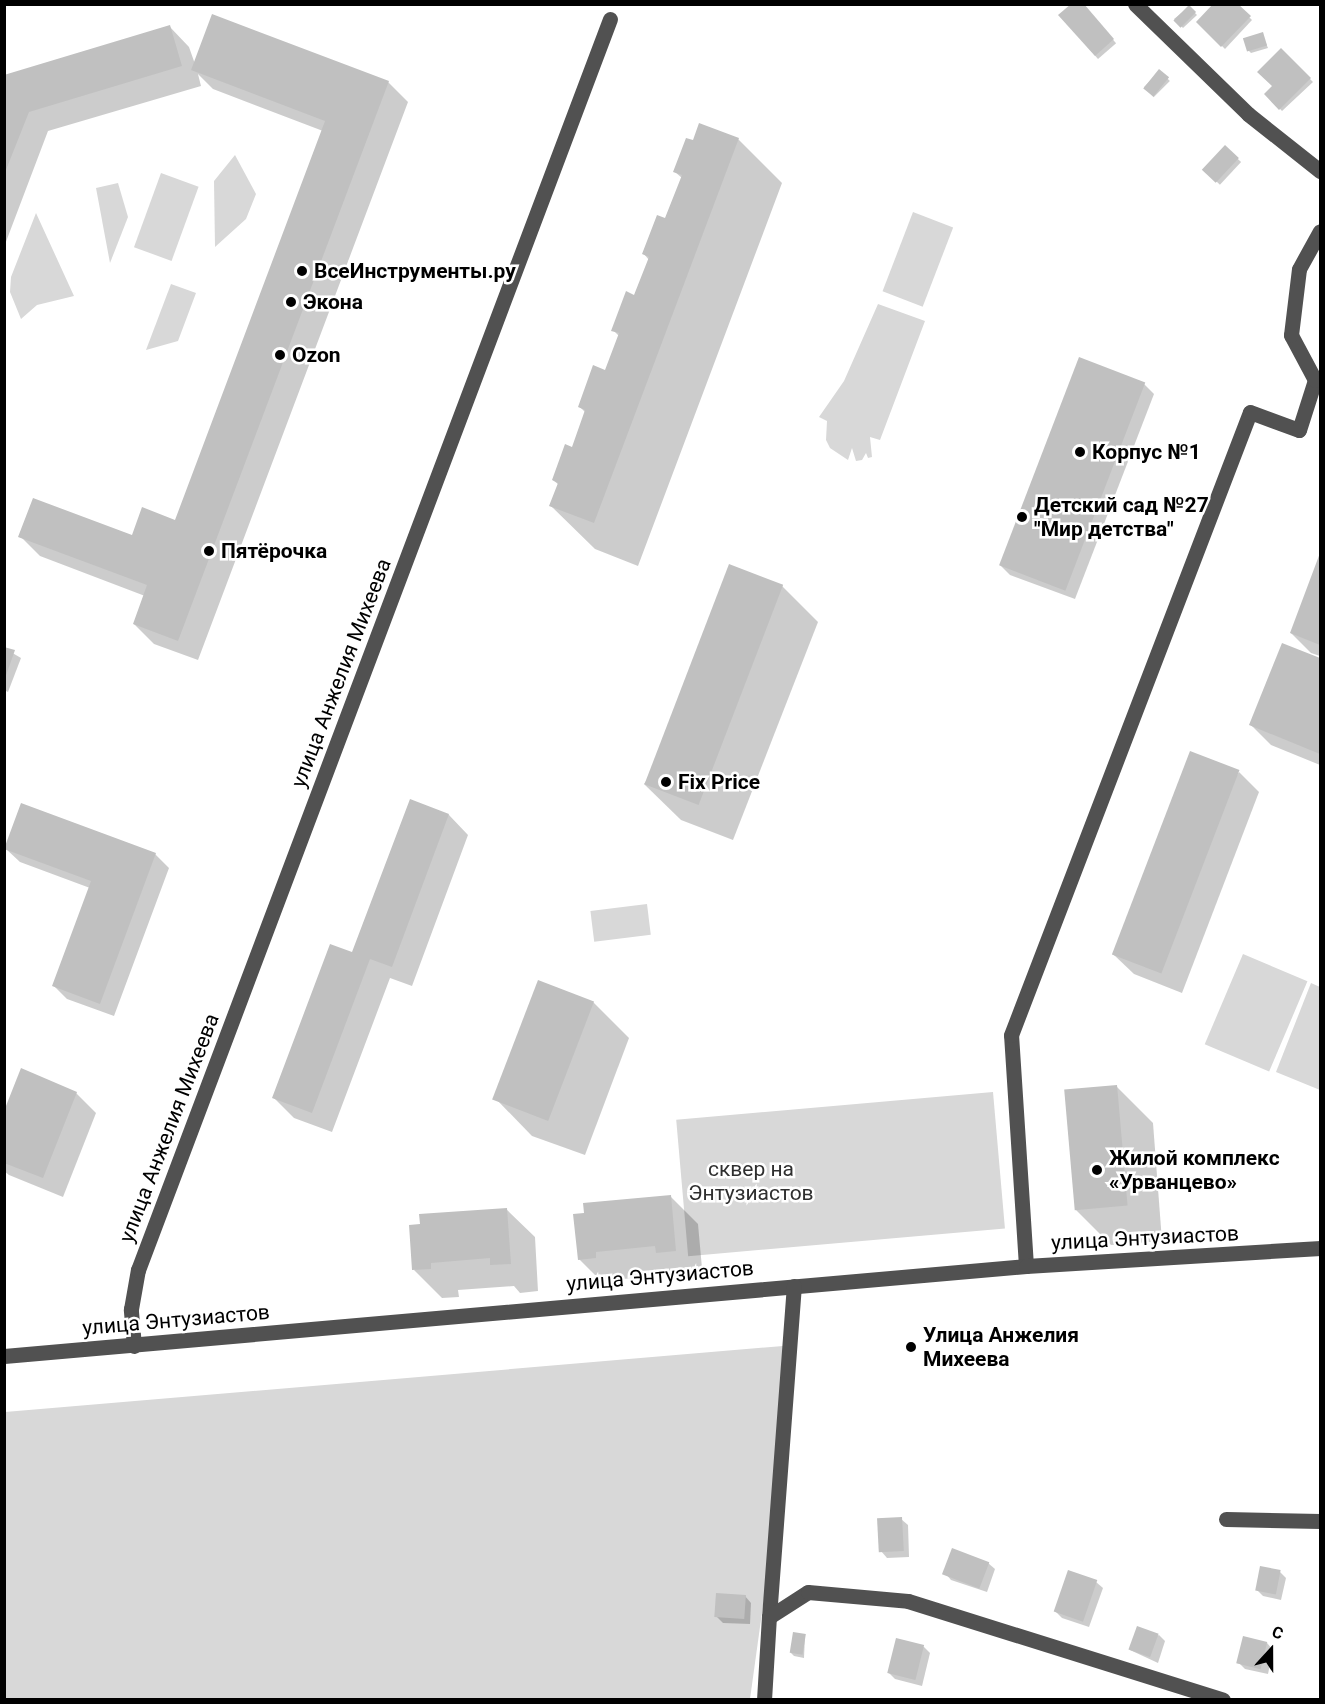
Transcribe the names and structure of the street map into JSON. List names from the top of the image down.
{
  "streets": {
    "street": ["улица Анжелия Михеева", "улица Энтузиастов"]
  },
  "crossings": [
    ["улица Анжелия Михеева", "улица Энтузиастов"]
  ],
  "parks": ["сквер на Энтузиастов"],
  "places": [
    "ВсеИнструменты.ру",
    "Экона",
    "Ozon",
    "Корпус №1",
    "Детский сад №27 \"Мир детства\"",
    "Пятёрочка",
    "Fix Price",
    "Жилой комплекс «Урванцево»",
    "Улица Анжелия Михеева"
  ],
  "north": "top"
}
